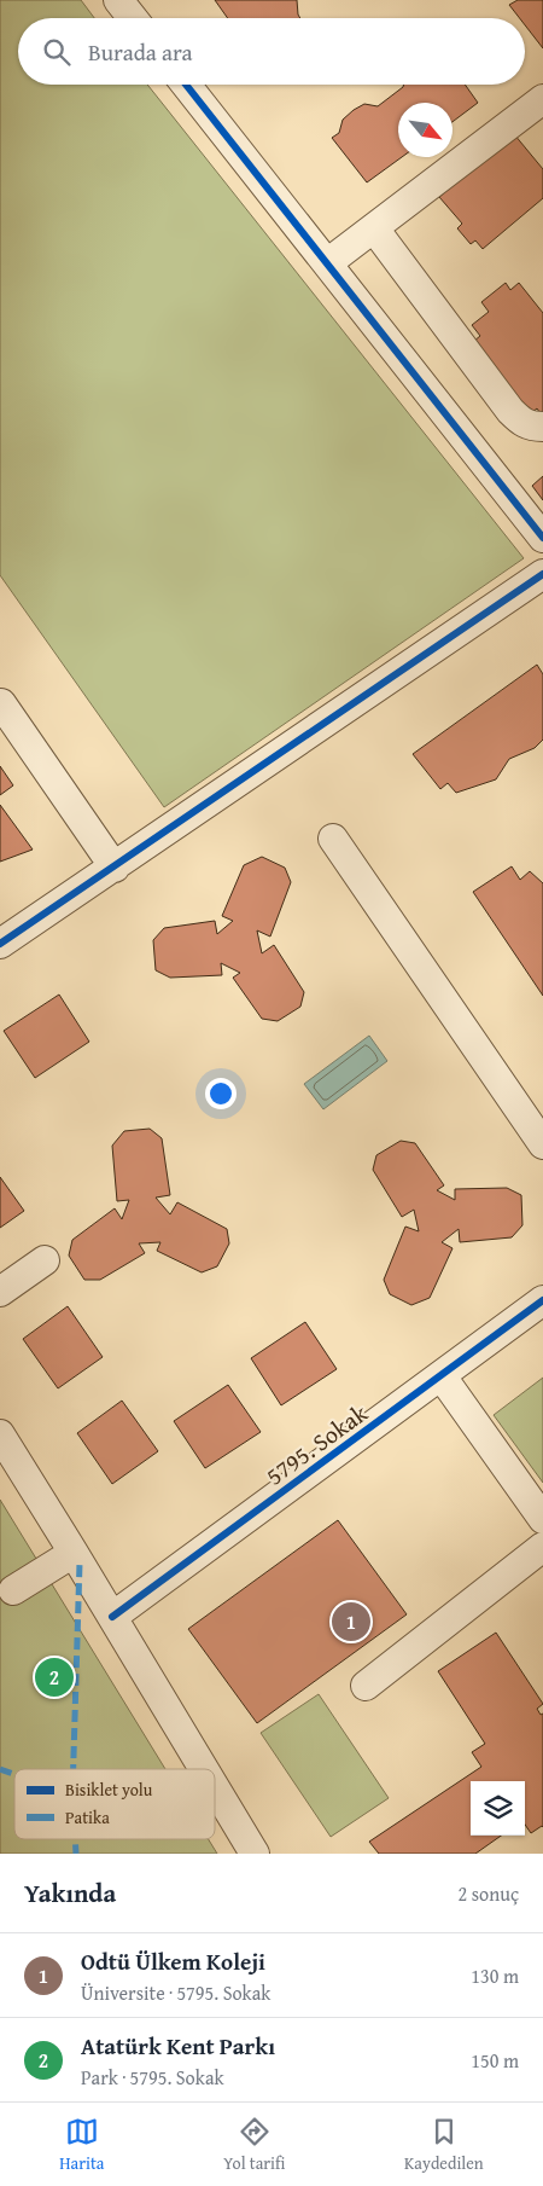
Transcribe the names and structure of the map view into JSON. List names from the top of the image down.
{
  "streets": {
    "street": ["5795. Sokak"]
  },
  "legend": ["Bisiklet yolu", "Patika"],
  "north": "bottom right",
  "page": {
    "search": "Burada ara",
    "pins": ["1", "2"],
    "heading": ["Yakında", "2 sonuç"],
    "list": [
      {
        "mark": "1",
        "name": "Odtü Ülkem Koleji",
        "note": "Üniversite · 5795. Sokak",
        "value": "130 m"
      },
      {
        "mark": "2",
        "name": "Atatürk Kent Parkı",
        "note": "Park · 5795. Sokak",
        "value": "150 m"
      }
    ],
    "nav": ["Harita", "Yol tarifi", "Kaydedilen"]
  }
}
